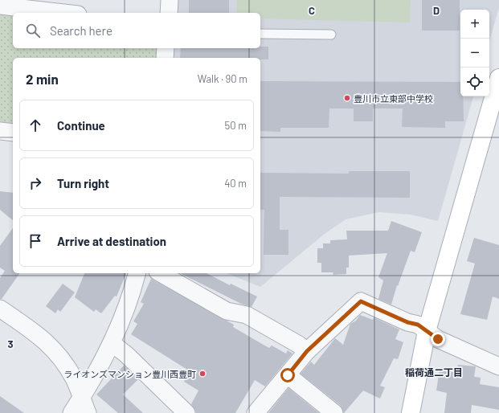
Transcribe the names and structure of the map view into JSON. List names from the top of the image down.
{
  "districts": ["稲荷通二丁目"],
  "places": ["豊川市立東部中学校", "ライオンズマンション豊川西豊町"],
  "page": {
    "map_buttons": ["+", "−"],
    "search": "Search here",
    "heading": ["2 min", "Walk · 90 m"],
    "list": [
      ["Continue", "50 m"],
      ["Turn right", "40 m"],
      "Arrive at destination"
    ]
  },
  "grid": {
    "columns": ["C", "D"],
    "rows": ["3"]
  }
}
